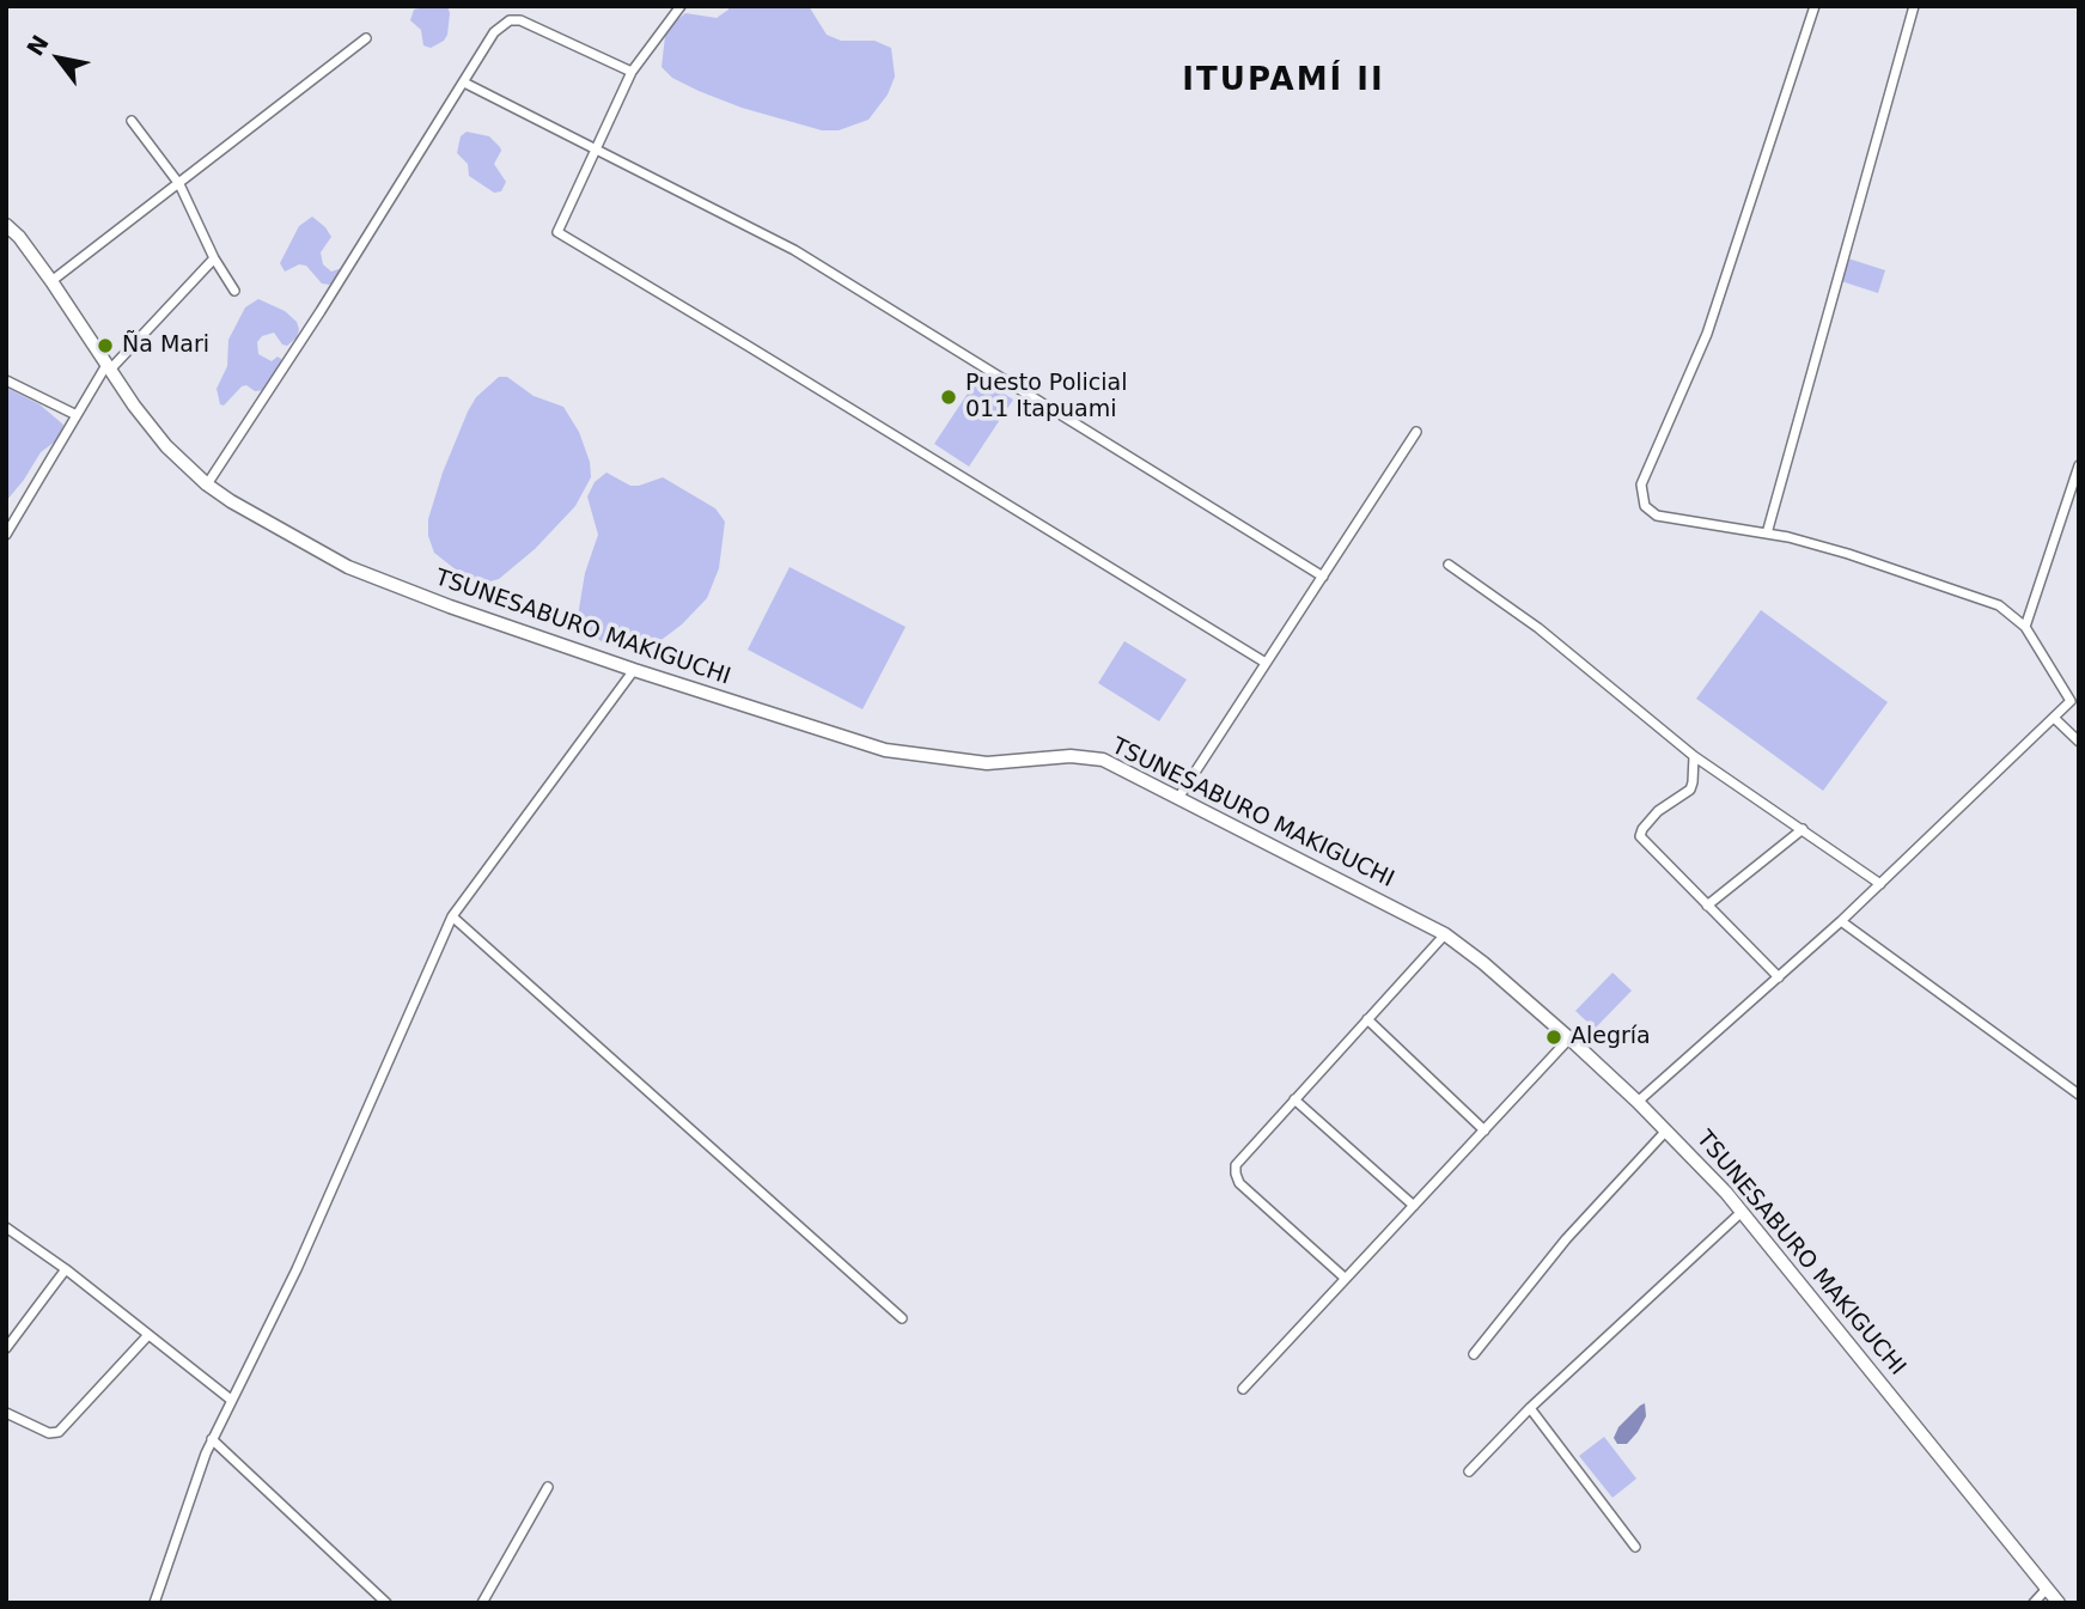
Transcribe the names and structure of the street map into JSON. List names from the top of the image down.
{
  "streets": {
    "street": ["TSUNESABURO MAKIGUCHI"]
  },
  "districts": ["ITUPAMÍ II"],
  "places": ["Ña Mari", "Puesto Policial 011 Itapuami", "Alegría"],
  "north": "top left"
}
